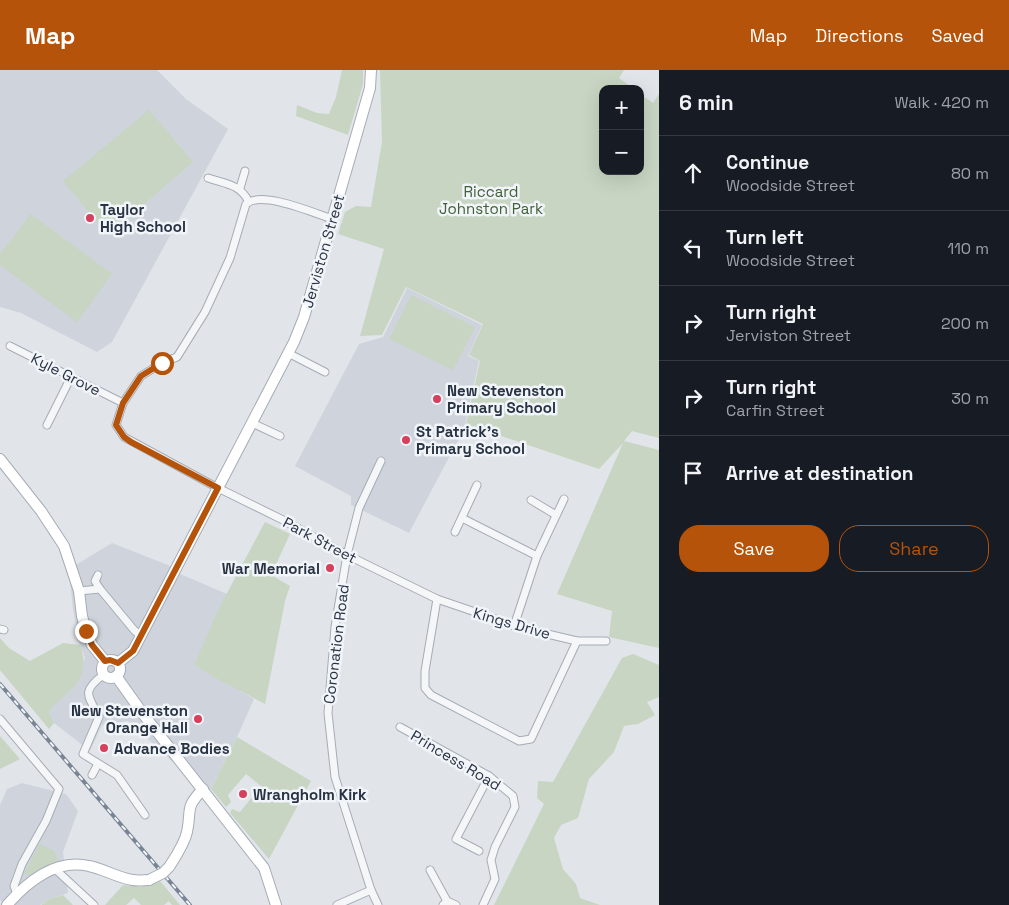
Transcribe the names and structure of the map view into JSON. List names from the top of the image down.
{
  "streets": {
    "main road": ["Jerviston Street"],
    "street": [
      "Kyle Grove",
      "Park Street",
      "Kings Drive",
      "Coronation Road",
      "Princess Road"
    ]
  },
  "crossings": [
    ["Jerviston Street", "Park Street"],
    ["Kyle Grove", "Park Street"],
    ["Park Street", "Kings Drive"],
    ["Park Street", "Coronation Road"]
  ],
  "parks": ["Riccard Johnston Park"],
  "places": [
    "Taylor High School",
    "New Stevenston Primary School",
    "St Patrick's Primary School",
    "War Memorial",
    "New Stevenston Orange Hall",
    "Advance Bodies",
    "Wrangholm Kirk"
  ],
  "page": {
    "header": "Map",
    "nav": ["Map", "Directions", "Saved"],
    "heading": ["6 min", "Walk · 420 m"],
    "map_buttons": ["+", "−"],
    "list": [
      ["Continue", "Woodside Street", "80 m"],
      ["Turn left", "Woodside Street", "110 m"],
      ["Turn right", "Jerviston Street", "200 m"],
      ["Turn right", "Carfin Street", "30 m"],
      "Arrive at destination"
    ],
    "buttons": ["Save", "Share"]
  }
}
